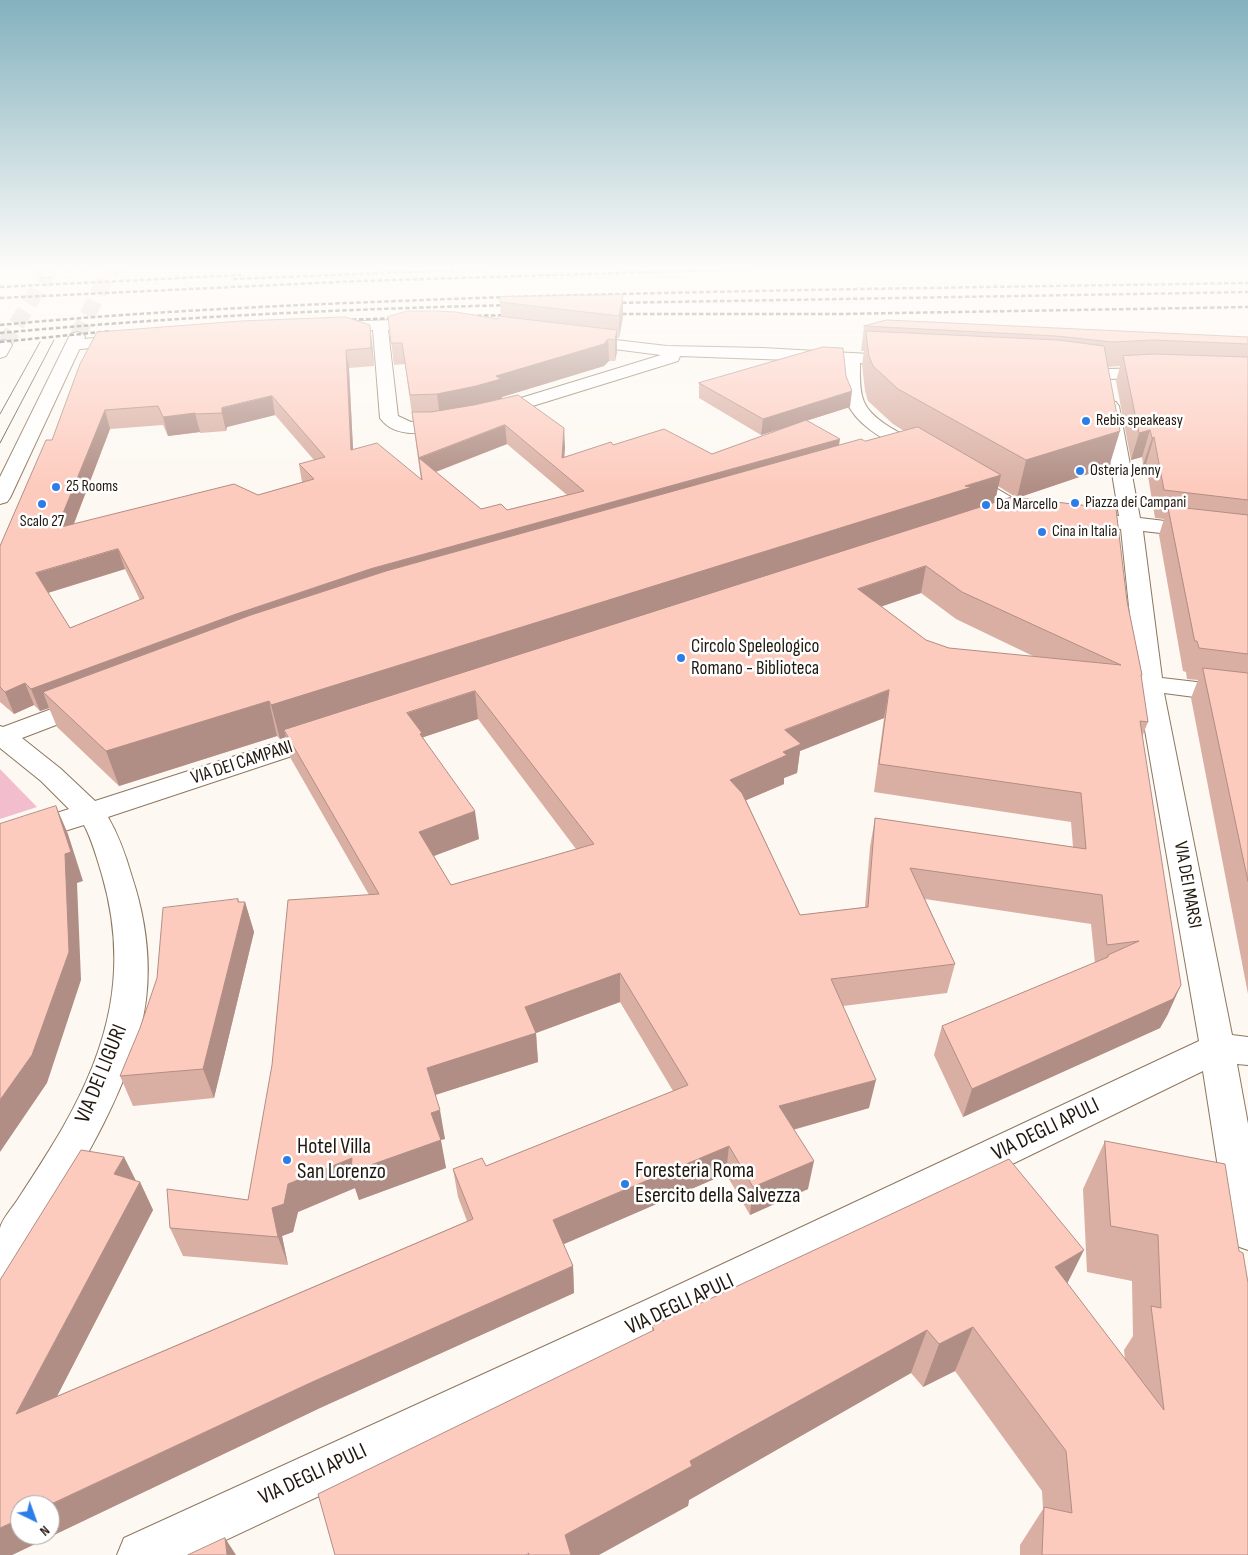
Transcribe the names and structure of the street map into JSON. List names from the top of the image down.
{
  "streets": {
    "street": [
      "VIA DEI CAMPANI",
      "VIA DEI MARSI",
      "VIA DEI LIGURI",
      "VIA DEGLI APULI"
    ]
  },
  "crossings": [
    ["VIA DEI CAMPANI", "VIA DEI LIGURI"],
    ["VIA DEI MARSI", "VIA DEGLI APULI"]
  ],
  "places": [
    "Rebis speakeasy",
    "Osteria Jenny",
    "25 Rooms",
    "Piazza dei Campani",
    "Scalo 27",
    "Da Marcello",
    "Cina in Italia",
    "Circolo Speleologico Romano - Biblioteca",
    "Hotel Villa San Lorenzo",
    "Foresteria Roma Esercito della Salvezza"
  ],
  "north": "bottom right"
}
